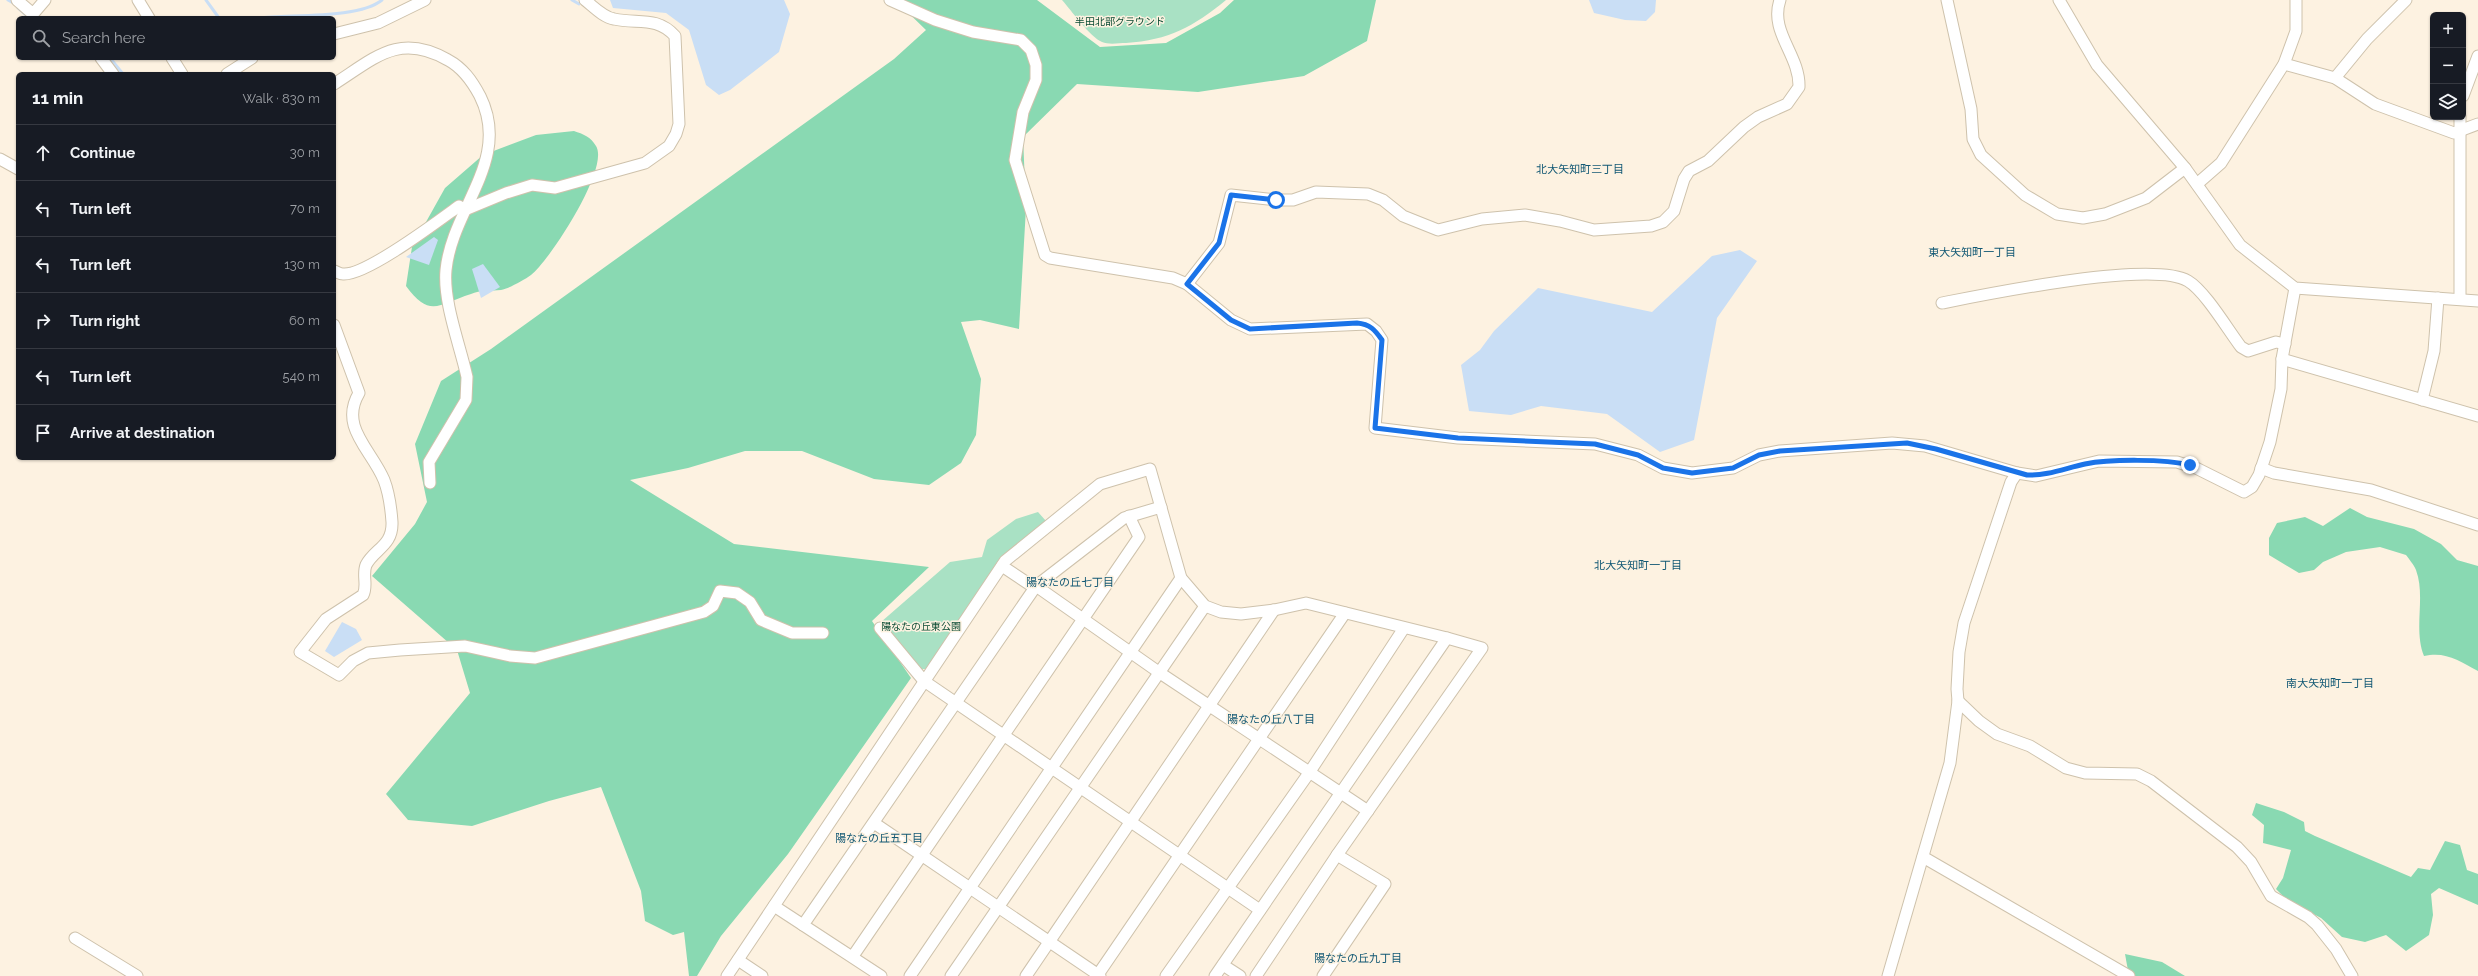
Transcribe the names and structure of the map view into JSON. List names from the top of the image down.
{
  "districts": [
    "北大矢知町三丁目",
    "東大矢知町一丁目",
    "北大矢知町一丁目",
    "陽なたの丘七丁目",
    "南大矢知町一丁目",
    "陽なたの丘八丁目",
    "陽なたの丘五丁目",
    "陽なたの丘九丁目"
  ],
  "parks": ["半田北部グラウンド", "陽なたの丘東公園"],
  "page": {
    "map_buttons": ["+", "−"],
    "search": "Search here",
    "heading": ["11 min", "Walk · 830 m"],
    "list": [
      ["Continue", "30 m"],
      ["Turn left", "70 m"],
      ["Turn left", "130 m"],
      ["Turn right", "60 m"],
      ["Turn left", "540 m"],
      "Arrive at destination"
    ]
  }
}
